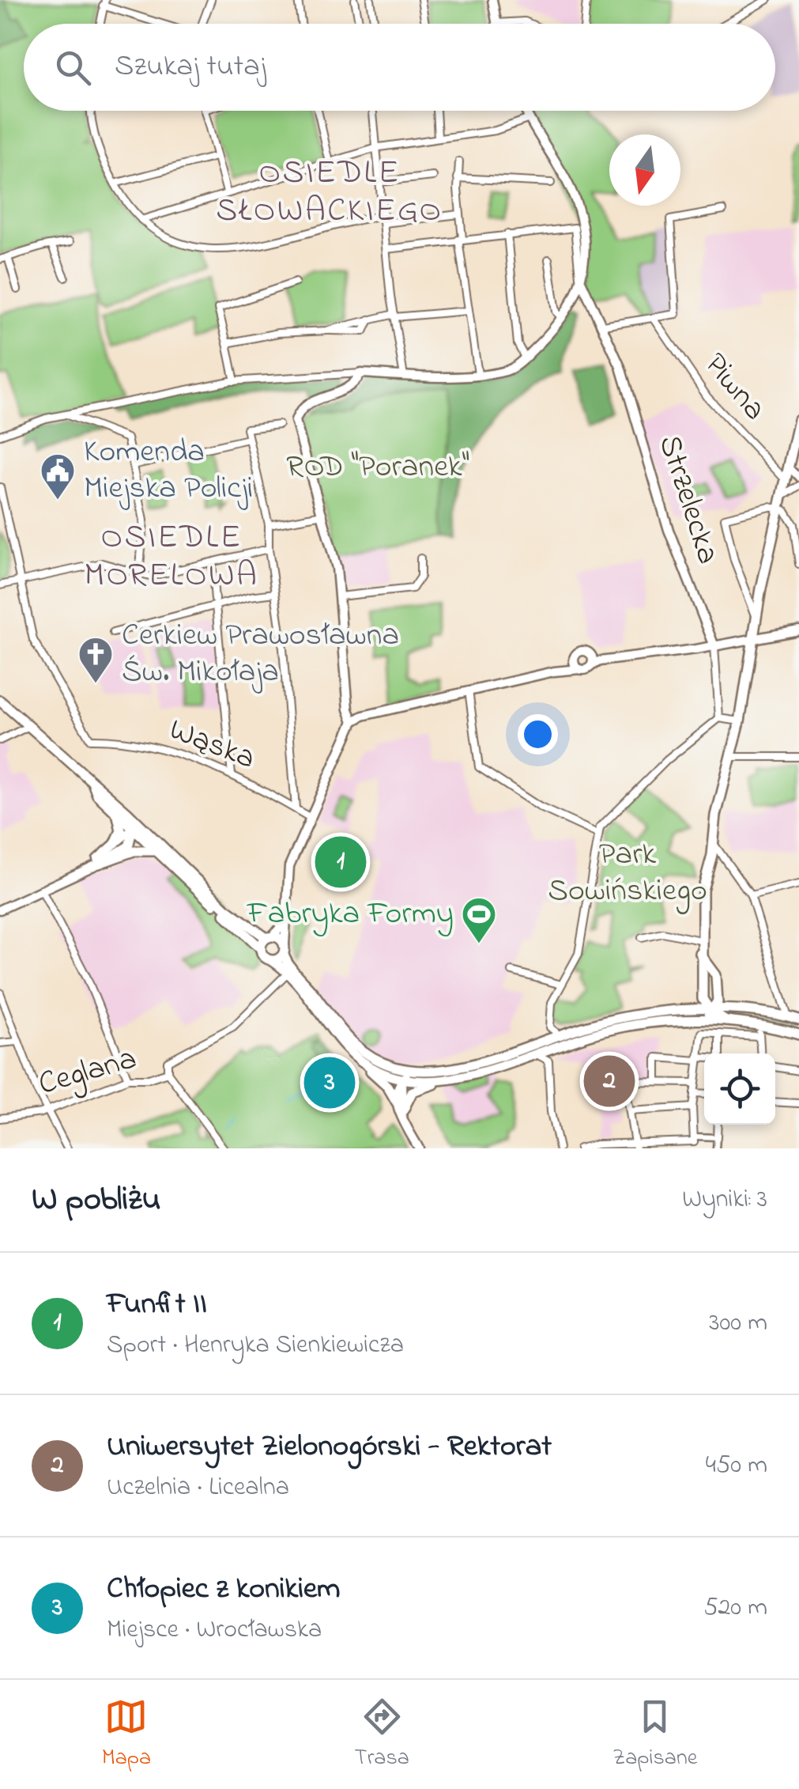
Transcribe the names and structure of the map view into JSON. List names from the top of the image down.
{
  "streets": {
    "street": [
      "Piwna",
      "Strzelecka",
      "Wąska",
      "Ceglana"
    ]
  },
  "districts": ["OSIEDLE SŁOWACKIEGO", "OSIEDLE MORELOWA"],
  "parks": ["ROD \"Poranek\"", "Park Sowińskiego"],
  "places": {
    "public building": ["Komenda Miejska Policji"],
    "church": ["Cerkiew Prawosławna Św. Mikołaja"],
    "sports": ["Fabryka Formy"]
  },
  "north": "bottom",
  "page": {
    "search": "Szukaj tutaj",
    "pins": ["1", "2", "3"],
    "heading": ["W pobliżu", "Wyniki: 3"],
    "list": [
      {
        "mark": "1",
        "name": "Funfit II",
        "note": "Sport · Henryka Sienkiewicza",
        "value": "300 m"
      },
      {
        "mark": "2",
        "name": "Uniwersytet Zielonogórski - Rektorat",
        "note": "Uczelnia · Licealna",
        "value": "450 m"
      },
      {
        "mark": "3",
        "name": "Chłopiec z konikiem",
        "note": "Miejsce · Wrocławska",
        "value": "520 m"
      }
    ],
    "nav": ["Mapa", "Trasa", "Zapisane"]
  }
}
